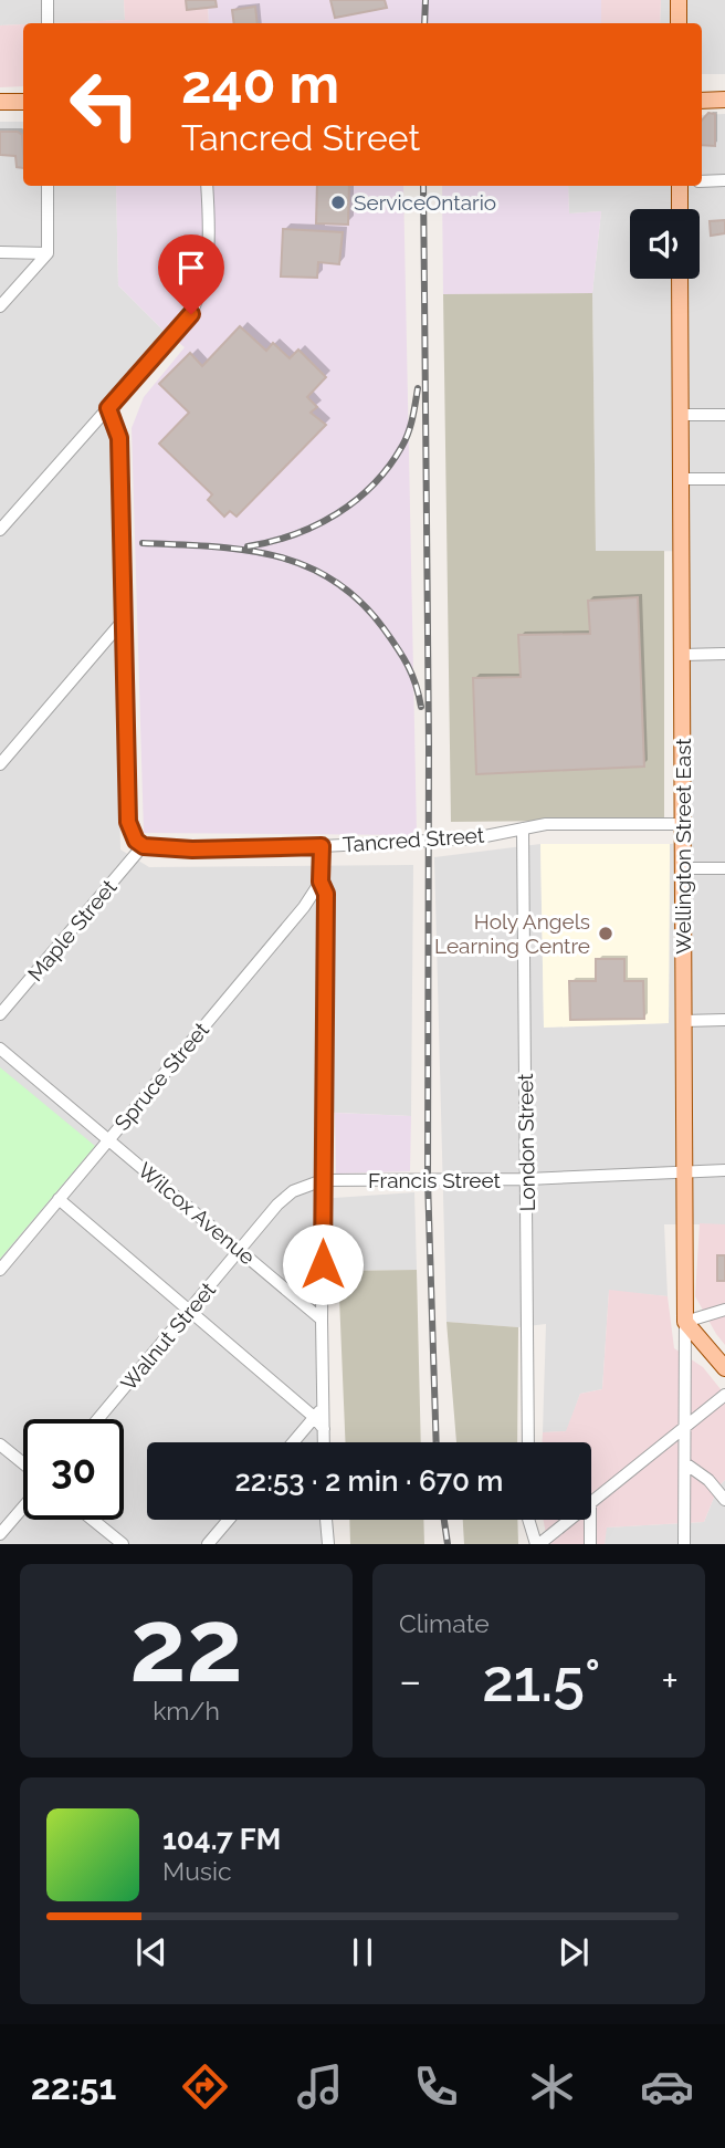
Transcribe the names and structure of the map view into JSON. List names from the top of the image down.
{
  "streets": {
    "main road": ["Wellington Street East"],
    "street": [
      "Tancred Street",
      "Maple Street",
      "Spruce Street",
      "London Street",
      "Francis Street",
      "Wilcox Avenue",
      "Walnut Street"
    ]
  },
  "crossings": [
    ["Tancred Street", "Wellington Street East"],
    ["Tancred Street", "Maple Street"],
    ["Tancred Street", "London Street"],
    ["Wellington Street East", "Francis Street"],
    ["Spruce Street", "Wilcox Avenue"],
    ["London Street", "Francis Street"],
    ["Francis Street", "Walnut Street"],
    ["Wilcox Avenue", "Walnut Street"]
  ],
  "places": ["ServiceOntario", "Holy Angels Learning Centre"],
  "page": {
    "turn": ["240 m", "Tancred Street"],
    "limit": "30",
    "trip": "22:53 · 2 min · 670 m",
    "tile": [
      ["22", "km/h"],
      "Climate"
    ],
    "heat": ["−", "21.5°", "+"],
    "song": ["104.7 FM", "Music"],
    "tabs": "22:51"
  }
}
